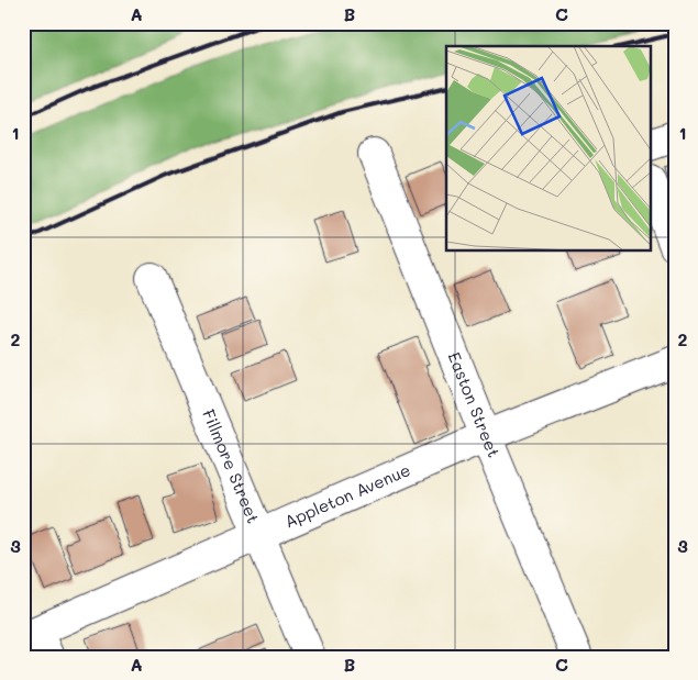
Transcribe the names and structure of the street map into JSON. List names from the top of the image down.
{
  "streets": {
    "street": ["Easton Street", "Fillmore Street", "Appleton Avenue"]
  },
  "crossings": [
    ["Easton Street", "Appleton Avenue"],
    ["Fillmore Street", "Appleton Avenue"]
  ],
  "grid": {
    "columns": ["A", "B", "C"],
    "rows": ["1", "2", "3"]
  }
}
